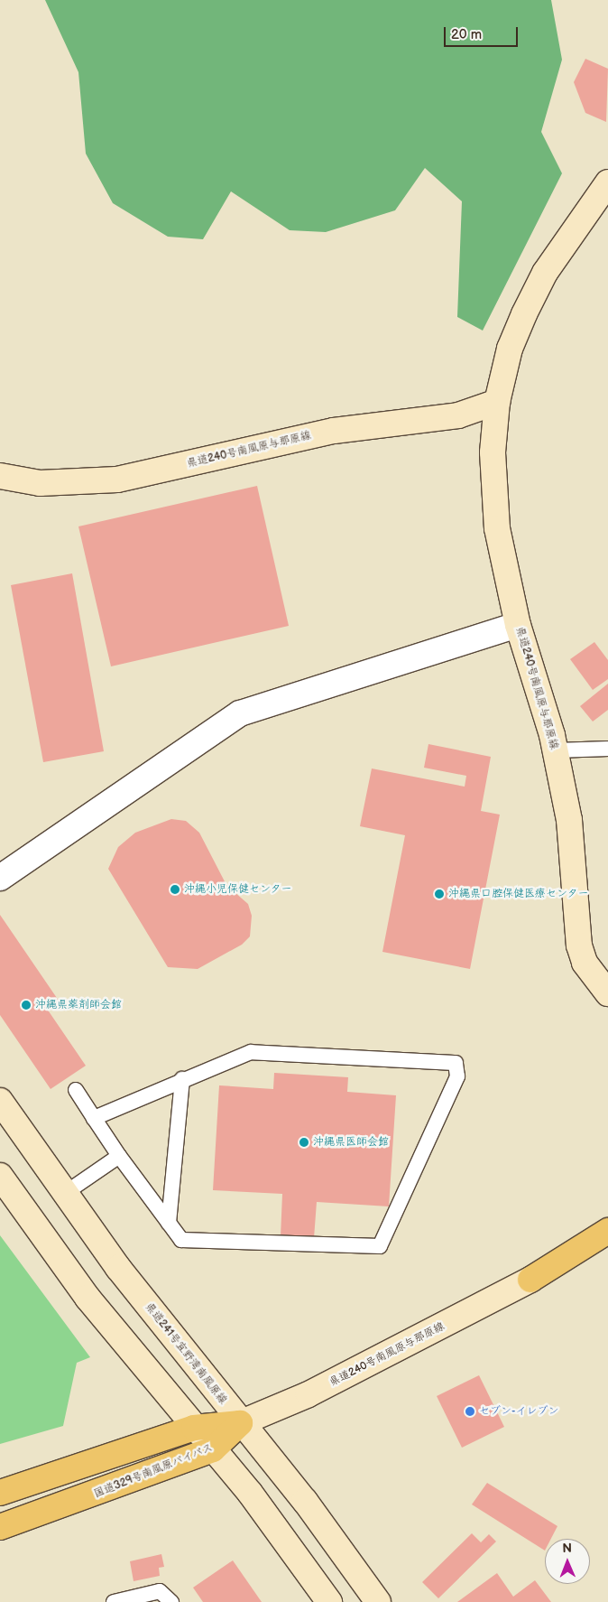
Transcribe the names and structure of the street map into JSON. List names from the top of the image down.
{
  "streets": {
    "highway": ["国道329号南風原バイパス"],
    "main road": ["県道240号南風原与那原線", "県道241号宜野湾南風原線"]
  },
  "crossings": [
    ["県道240号南風原与那原線", "県道241号宜野湾南風原線"],
    ["県道240号南風原与那原線", "国道329号南風原バイパス"],
    ["県道241号宜野湾南風原線", "国道329号南風原バイパス"]
  ],
  "places": [
    "沖縄小児保健センター",
    "沖縄県口腔保健医療センター",
    "沖縄県薬剤師会館",
    "沖縄県医師会館",
    "セブン-イレブン"
  ],
  "scale_bar": "20 m",
  "north": "top"
}
